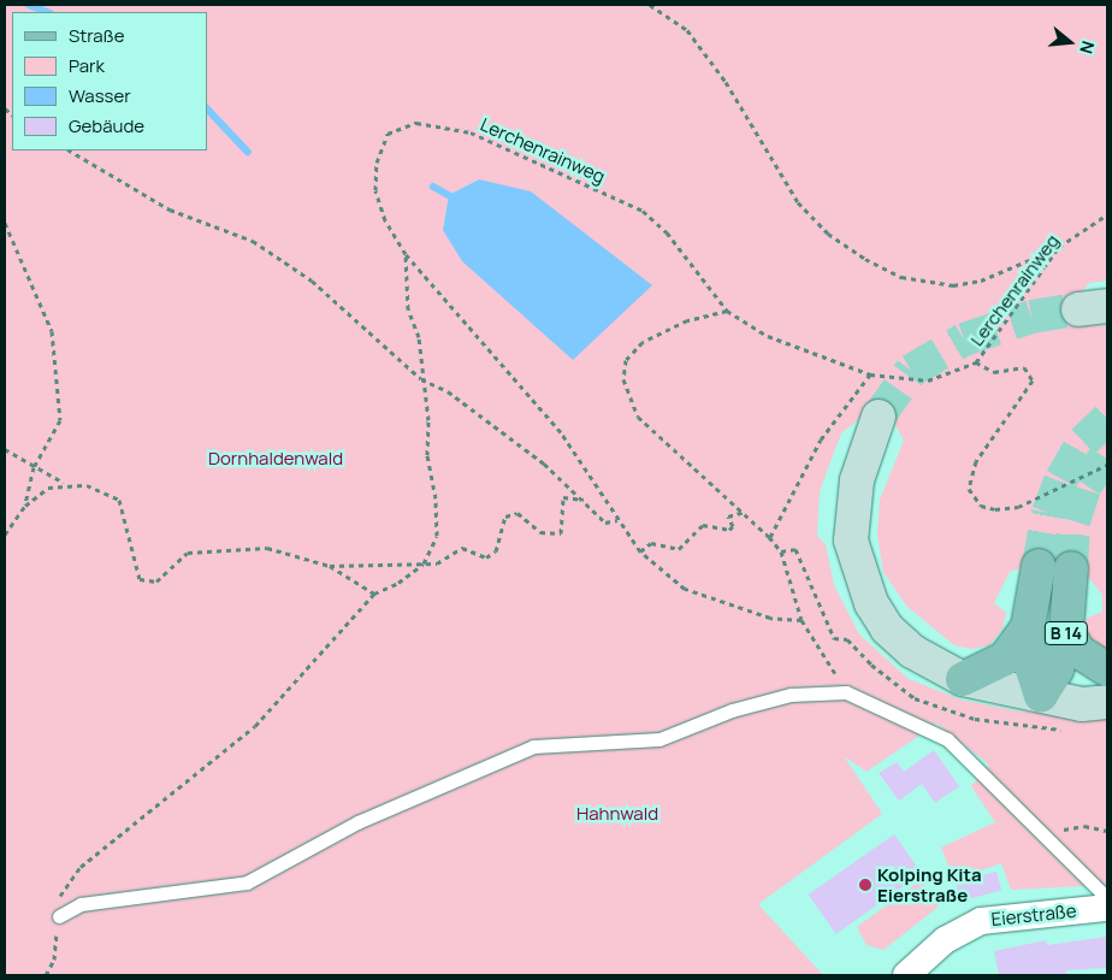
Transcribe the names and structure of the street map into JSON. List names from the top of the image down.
{
  "streets": {
    "main road": ["B 14"],
    "street": ["Eierstraße"],
    "path": ["Lerchenrainweg"]
  },
  "parks": ["Dornhaldenwald", "Hahnwald"],
  "places": ["Kolping Kita Eierstraße"],
  "legend": [
    "Straße",
    "Park",
    "Wasser",
    "Gebäude"
  ],
  "north": "right"
}
